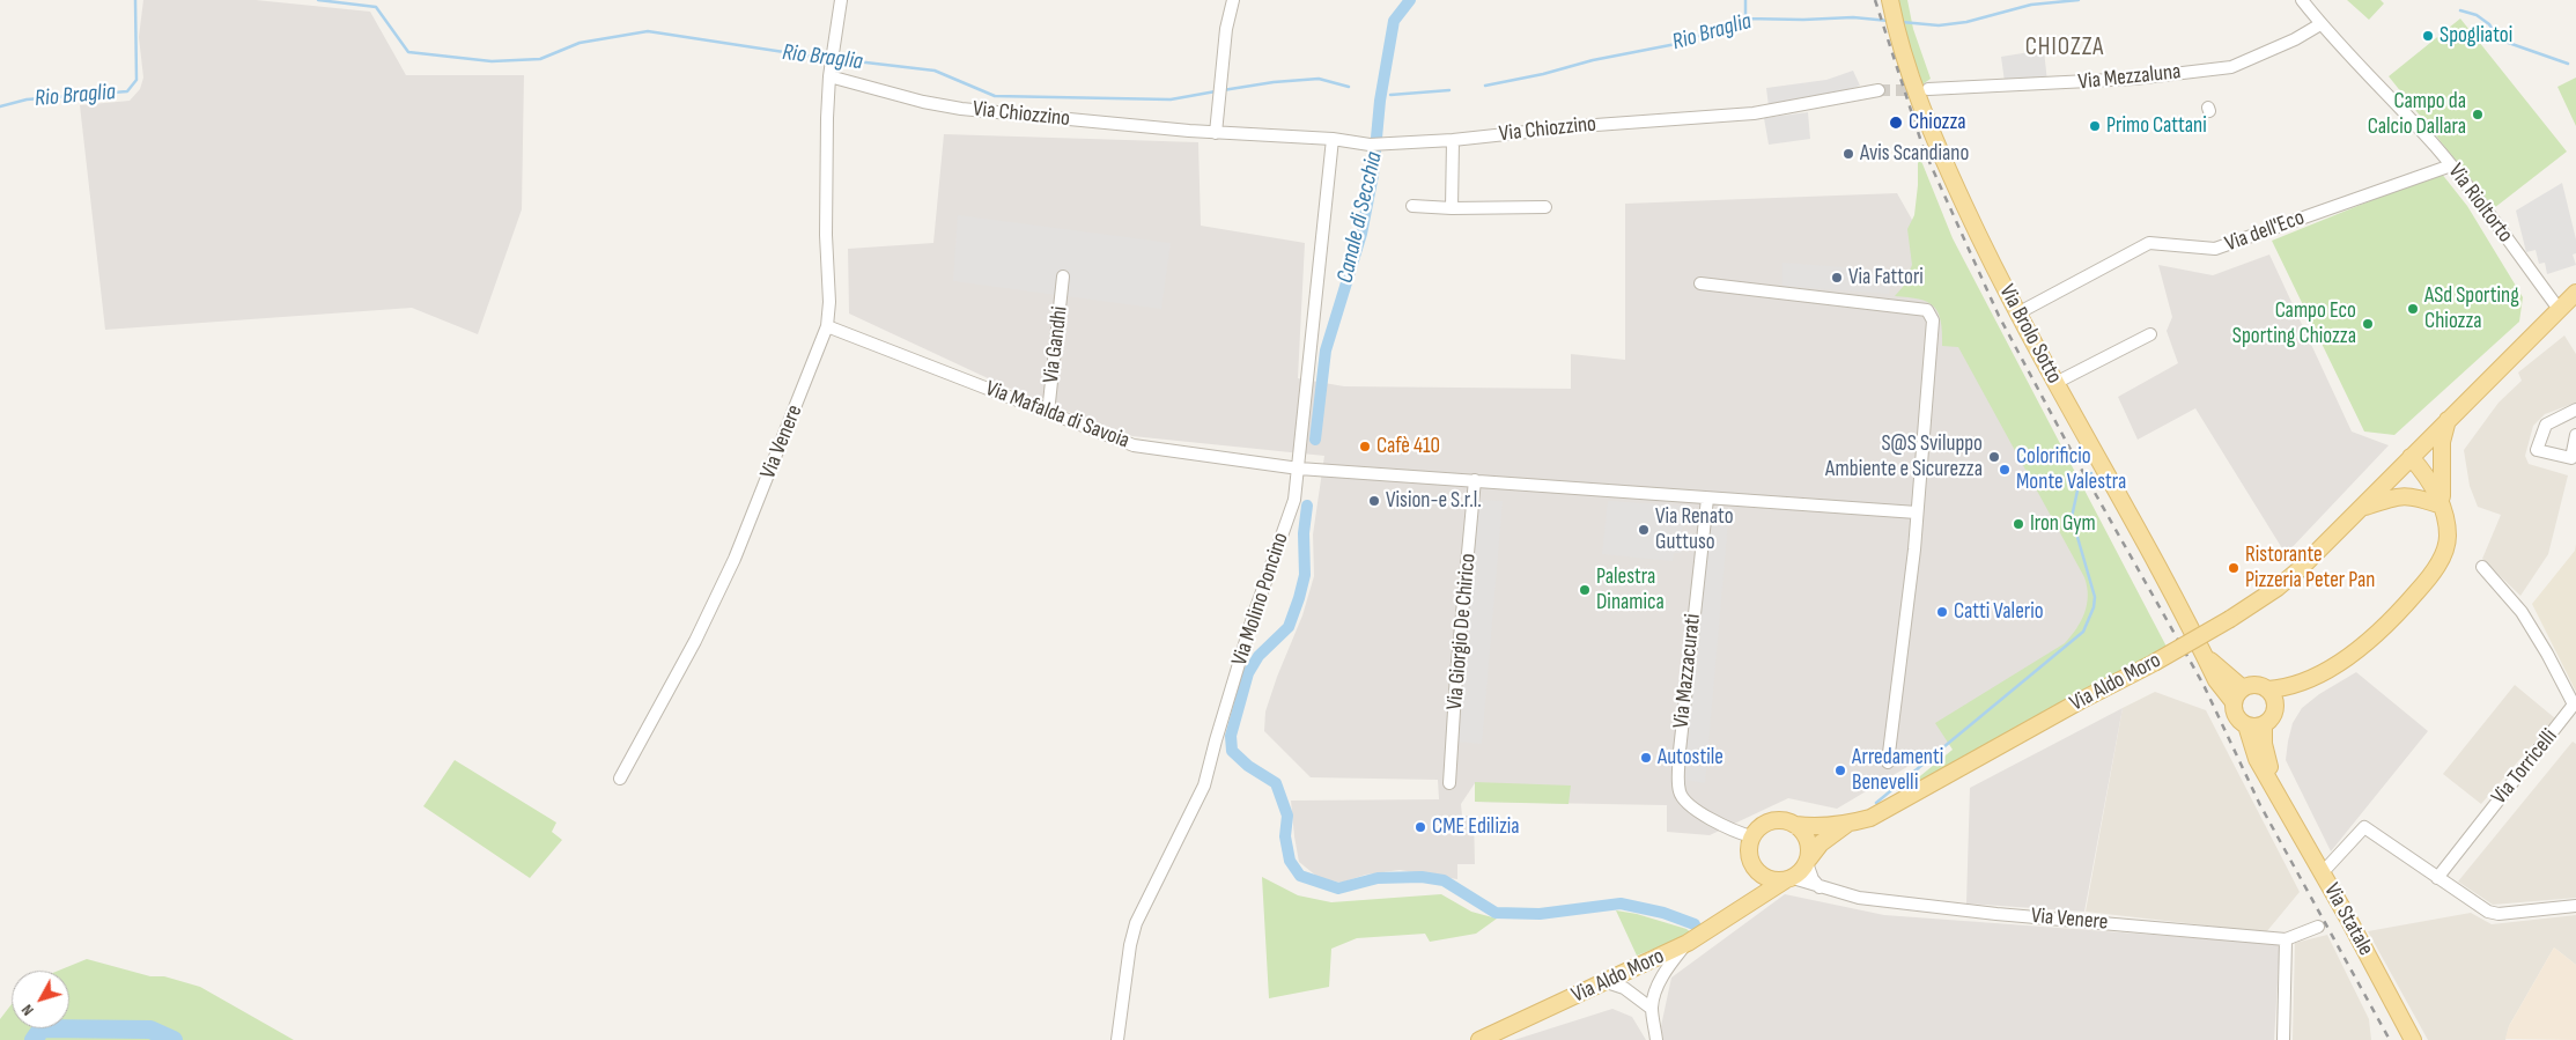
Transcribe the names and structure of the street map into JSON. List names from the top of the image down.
{
  "streets": {
    "main road": ["Via Brolo Sotto", "Via Aldo Moro", "Via Statale"],
    "street": [
      "Via Mezzaluna",
      "Via Chiozzino",
      "Via Rioltorto",
      "Via dell'Eco",
      "Via Gandhi",
      "Via Mafalda di Savoia",
      "Via Venere",
      "Via Molino Poncino",
      "Via Giorgio De Chirico",
      "Via Mazzacurati",
      "Via Torricelli"
    ]
  },
  "crossings": [
    ["Via Mezzaluna", "Via Rioltorto"],
    ["Via Chiozzino", "Via Venere"],
    ["Via Chiozzino", "Via Molino Poncino"],
    ["Via Rioltorto", "Via dell'Eco"],
    ["Via Rioltorto", "Via Aldo Moro"],
    ["Via dell'Eco", "Via Brolo Sotto"],
    ["Via Brolo Sotto", "Via Statale"],
    ["Via Gandhi", "Via Mafalda di Savoia"],
    ["Via Mafalda di Savoia", "Via Venere"],
    ["Via Mafalda di Savoia", "Via Molino Poncino"],
    ["Via Venere", "Via Mazzacurati"],
    ["Via Venere", "Via Aldo Moro"],
    ["Via Mazzacurati", "Via Aldo Moro"]
  ],
  "districts": ["CHIOZZA"],
  "water": ["Rio Braglia", "Canale di Secchia"],
  "places": [
    "Spogliatoi",
    "Campo da Calcio Dallara",
    "Chiozza",
    "Primo Cattani",
    "Avis Scandiano",
    "Via Fattori",
    "ASd Sporting Chiozza",
    "Campo Eco Sporting Chiozza",
    "Cafè 410",
    "S@S Sviluppo Ambiente e Sicurezza",
    "Colorificio Monte Valestra",
    "Vision-e S.r.l.",
    "Iron Gym",
    "Via Renato Guttuso",
    "Ristorante Pizzeria Peter Pan",
    "Palestra Dinamica",
    "Catti Valerio",
    "Autostile",
    "Arredamenti Benevelli",
    "CME Edilizia"
  ],
  "north": "bottom left"
}
